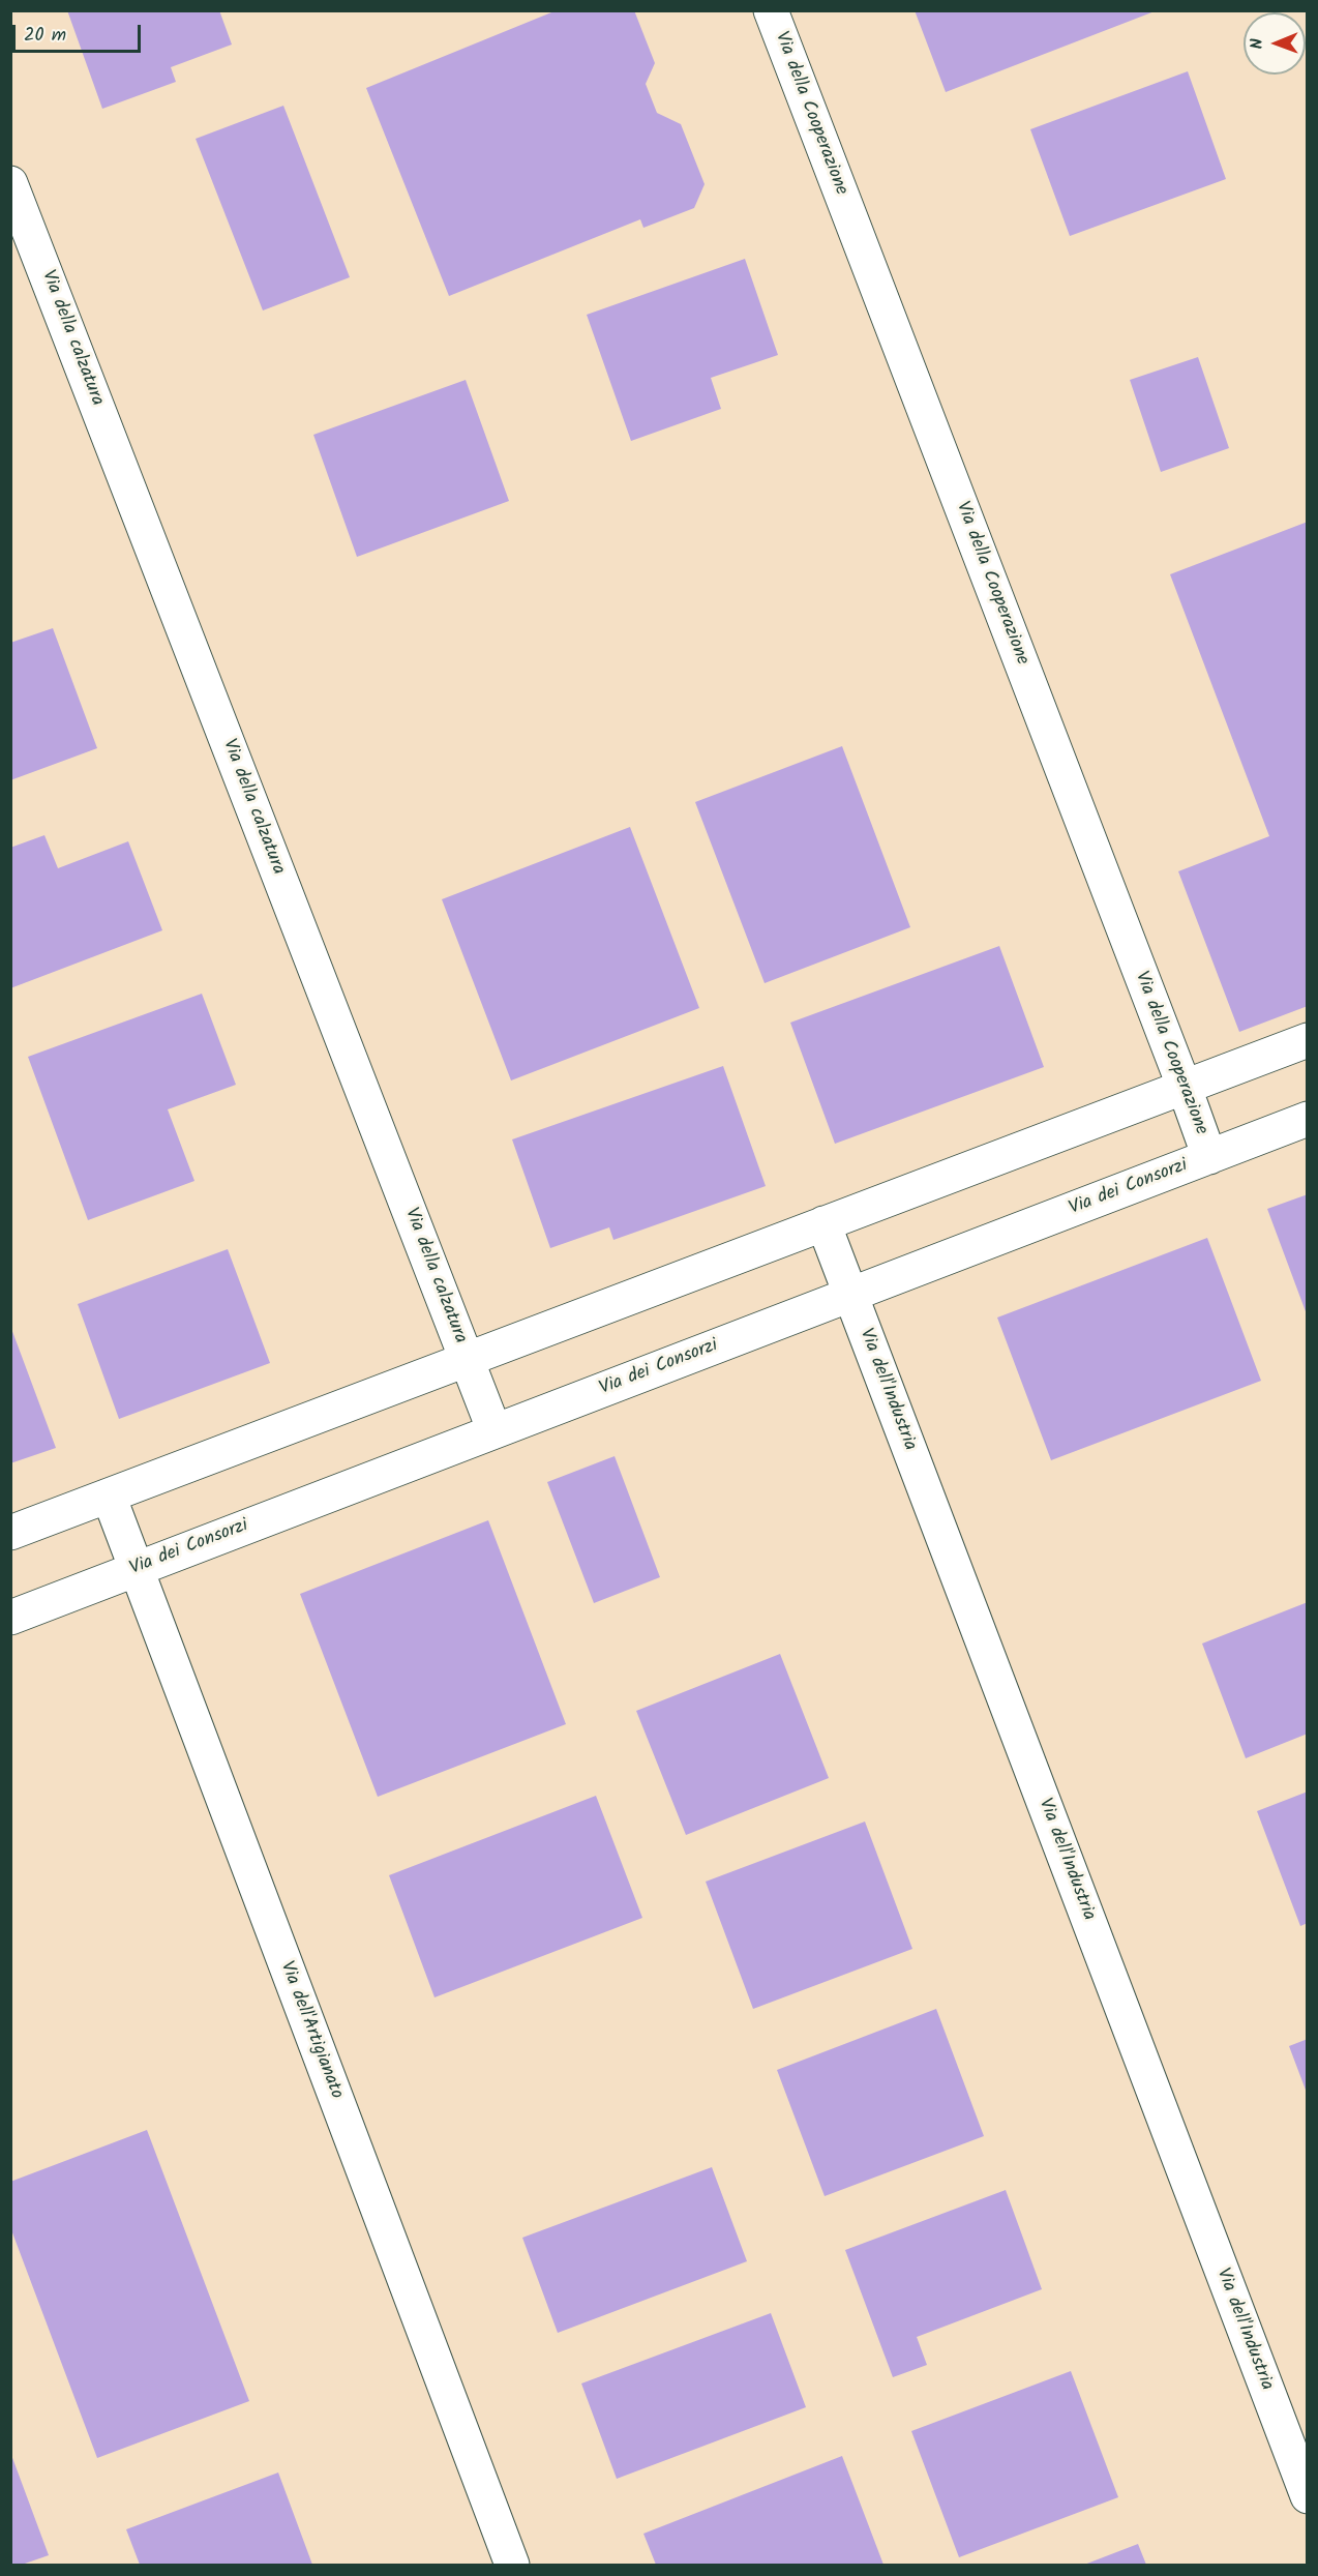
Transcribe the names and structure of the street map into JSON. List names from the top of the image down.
{
  "streets": {
    "street": [
      "Via della Cooperazione",
      "Via della calzatura",
      "Via dei Consorzi",
      "Via dell'Industria",
      "Via dell'Artigianato"
    ]
  },
  "crossings": [
    ["Via della Cooperazione", "Via dei Consorzi"],
    ["Via della calzatura", "Via dei Consorzi"],
    ["Via dei Consorzi", "Via dell'Industria"],
    ["Via dei Consorzi", "Via dell'Artigianato"]
  ],
  "scale_bar": "20 m",
  "north": "left"
}
